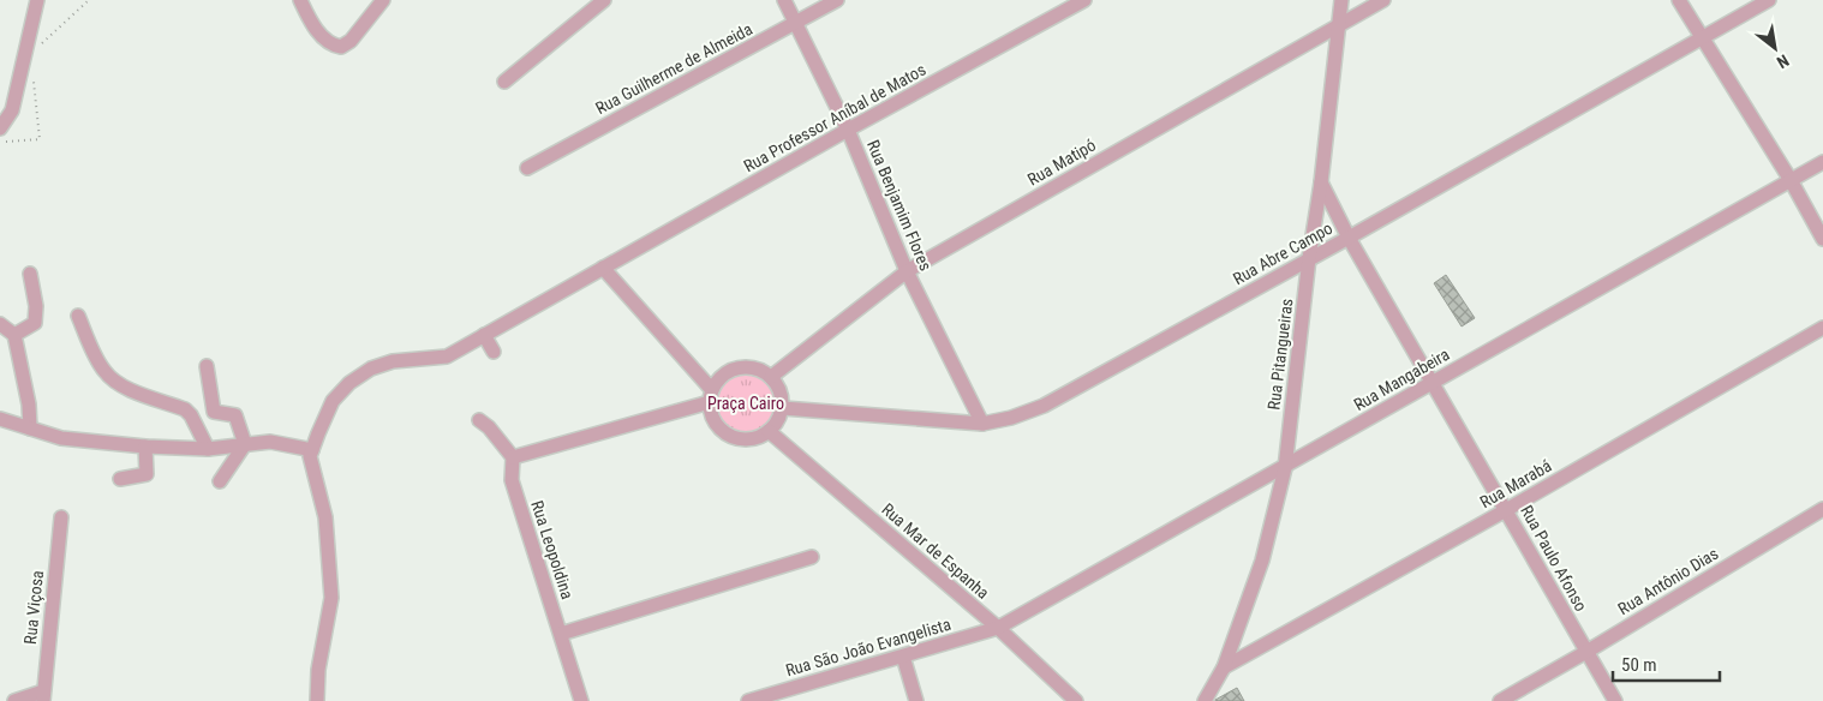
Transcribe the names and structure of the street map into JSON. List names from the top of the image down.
{
  "streets": {
    "street": [
      "Rua Guilherme de Almeida",
      "Rua Professor Aníbal de Matos",
      "Rua Matipó",
      "Rua Benjamim Flores",
      "Rua Abre Campo",
      "Rua Pitangueiras",
      "Rua Mangabeira",
      "Rua Marabá",
      "Rua Leopoldina",
      "Rua Mar de Espanha",
      "Rua Paulo Afonso",
      "Rua Antônio Dias",
      "Rua Viçosa",
      "Rua São João Evangelista"
    ]
  },
  "crossings": [
    ["Rua Guilherme de Almeida", "Rua Benjamim Flores"],
    ["Rua Professor Aníbal de Matos", "Rua Benjamim Flores"],
    ["Rua Matipó", "Rua Benjamim Flores"],
    ["Rua Matipó", "Rua Abre Campo"],
    ["Rua Matipó", "Rua Pitangueiras"],
    ["Rua Matipó", "Rua Mar de Espanha"],
    ["Rua Benjamim Flores", "Rua Abre Campo"],
    ["Rua Abre Campo", "Rua Pitangueiras"],
    ["Rua Abre Campo", "Rua Mar de Espanha"],
    ["Rua Abre Campo", "Rua Paulo Afonso"],
    ["Rua Pitangueiras", "Rua Mangabeira"],
    ["Rua Pitangueiras", "Rua Marabá"],
    ["Rua Pitangueiras", "Rua Paulo Afonso"],
    ["Rua Mangabeira", "Rua Mar de Espanha"],
    ["Rua Mangabeira", "Rua Paulo Afonso"],
    ["Rua Mangabeira", "Rua São João Evangelista"],
    ["Rua Marabá", "Rua Paulo Afonso"],
    ["Rua Mar de Espanha", "Rua São João Evangelista"],
    ["Rua Paulo Afonso", "Rua Antônio Dias"]
  ],
  "parks": ["Praça Cairo"],
  "scale_bar": "50 m",
  "north": "bottom right"
}
